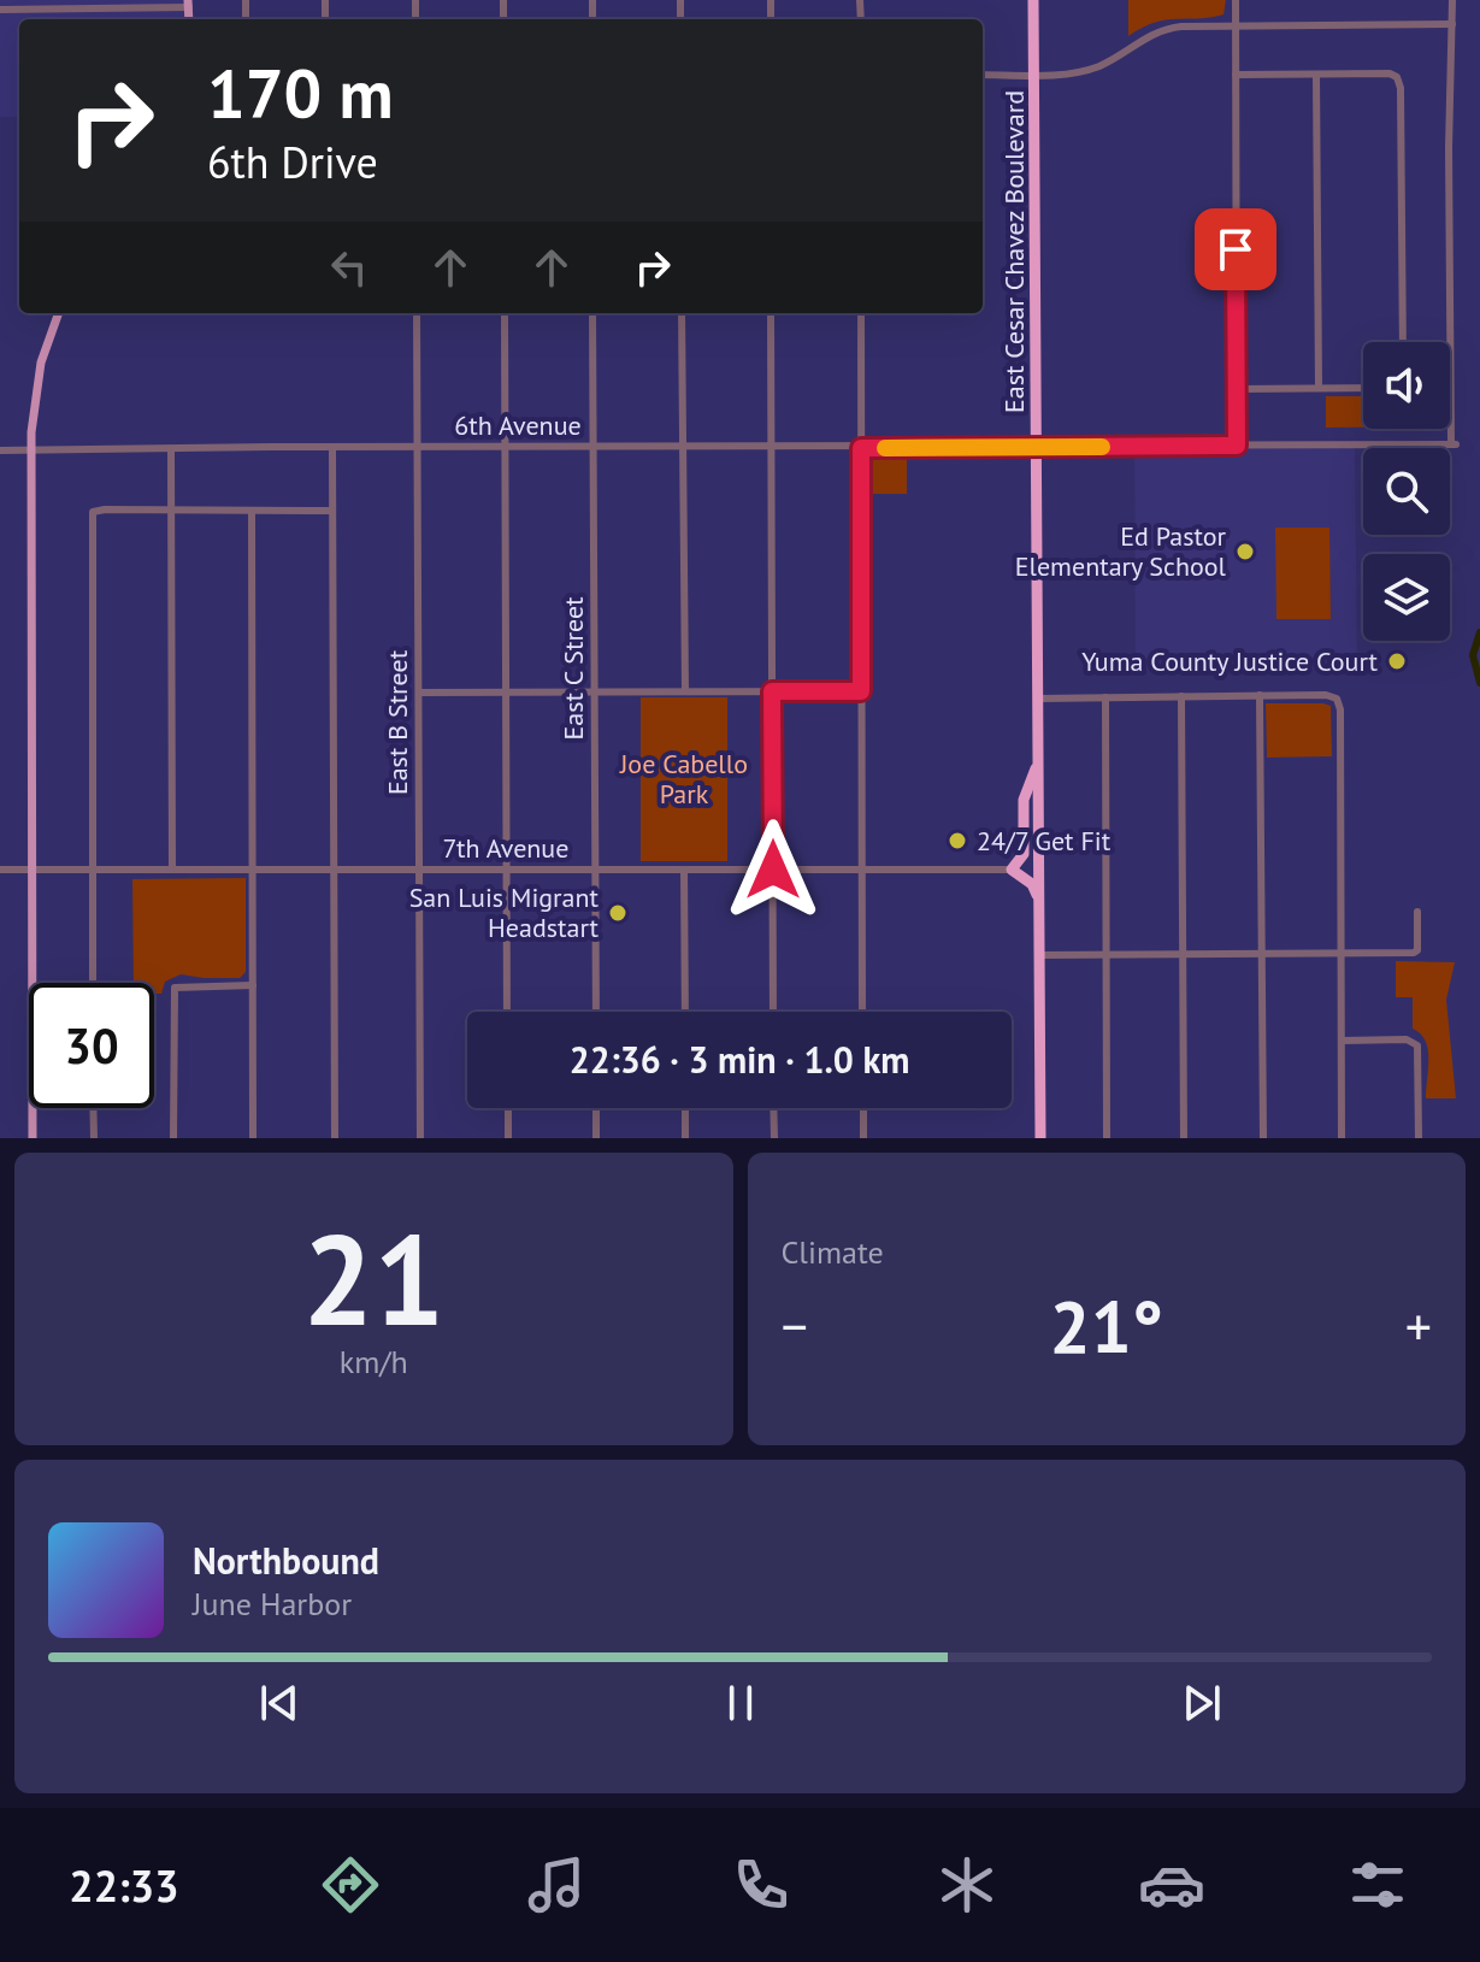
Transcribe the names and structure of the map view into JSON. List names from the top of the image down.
{
  "streets": {
    "highway": ["East Cesar Chavez Boulevard"],
    "street": [
      "6th Avenue",
      "East C Street",
      "East B Street",
      "7th Avenue"
    ]
  },
  "crossings": [
    ["East Cesar Chavez Boulevard", "6th Avenue"],
    ["6th Avenue", "East C Street"],
    ["6th Avenue", "East B Street"],
    ["East C Street", "7th Avenue"],
    ["East B Street", "7th Avenue"]
  ],
  "parks": ["Joe Cabello Park"],
  "places": [
    "Ed Pastor Elementary School",
    "Yuma County Justice Court",
    "24/7 Get Fit",
    "San Luis Migrant Headstart"
  ],
  "page": {
    "turn": ["170 m", "6th Drive"],
    "limit": "30",
    "trip": "22:36 · 3 min · 1.0 km",
    "tile": [
      ["21", "km/h"],
      "Climate"
    ],
    "heat": ["−", "21°", "+"],
    "song": ["Northbound", "June Harbor"],
    "tabs": "22:33"
  }
}
